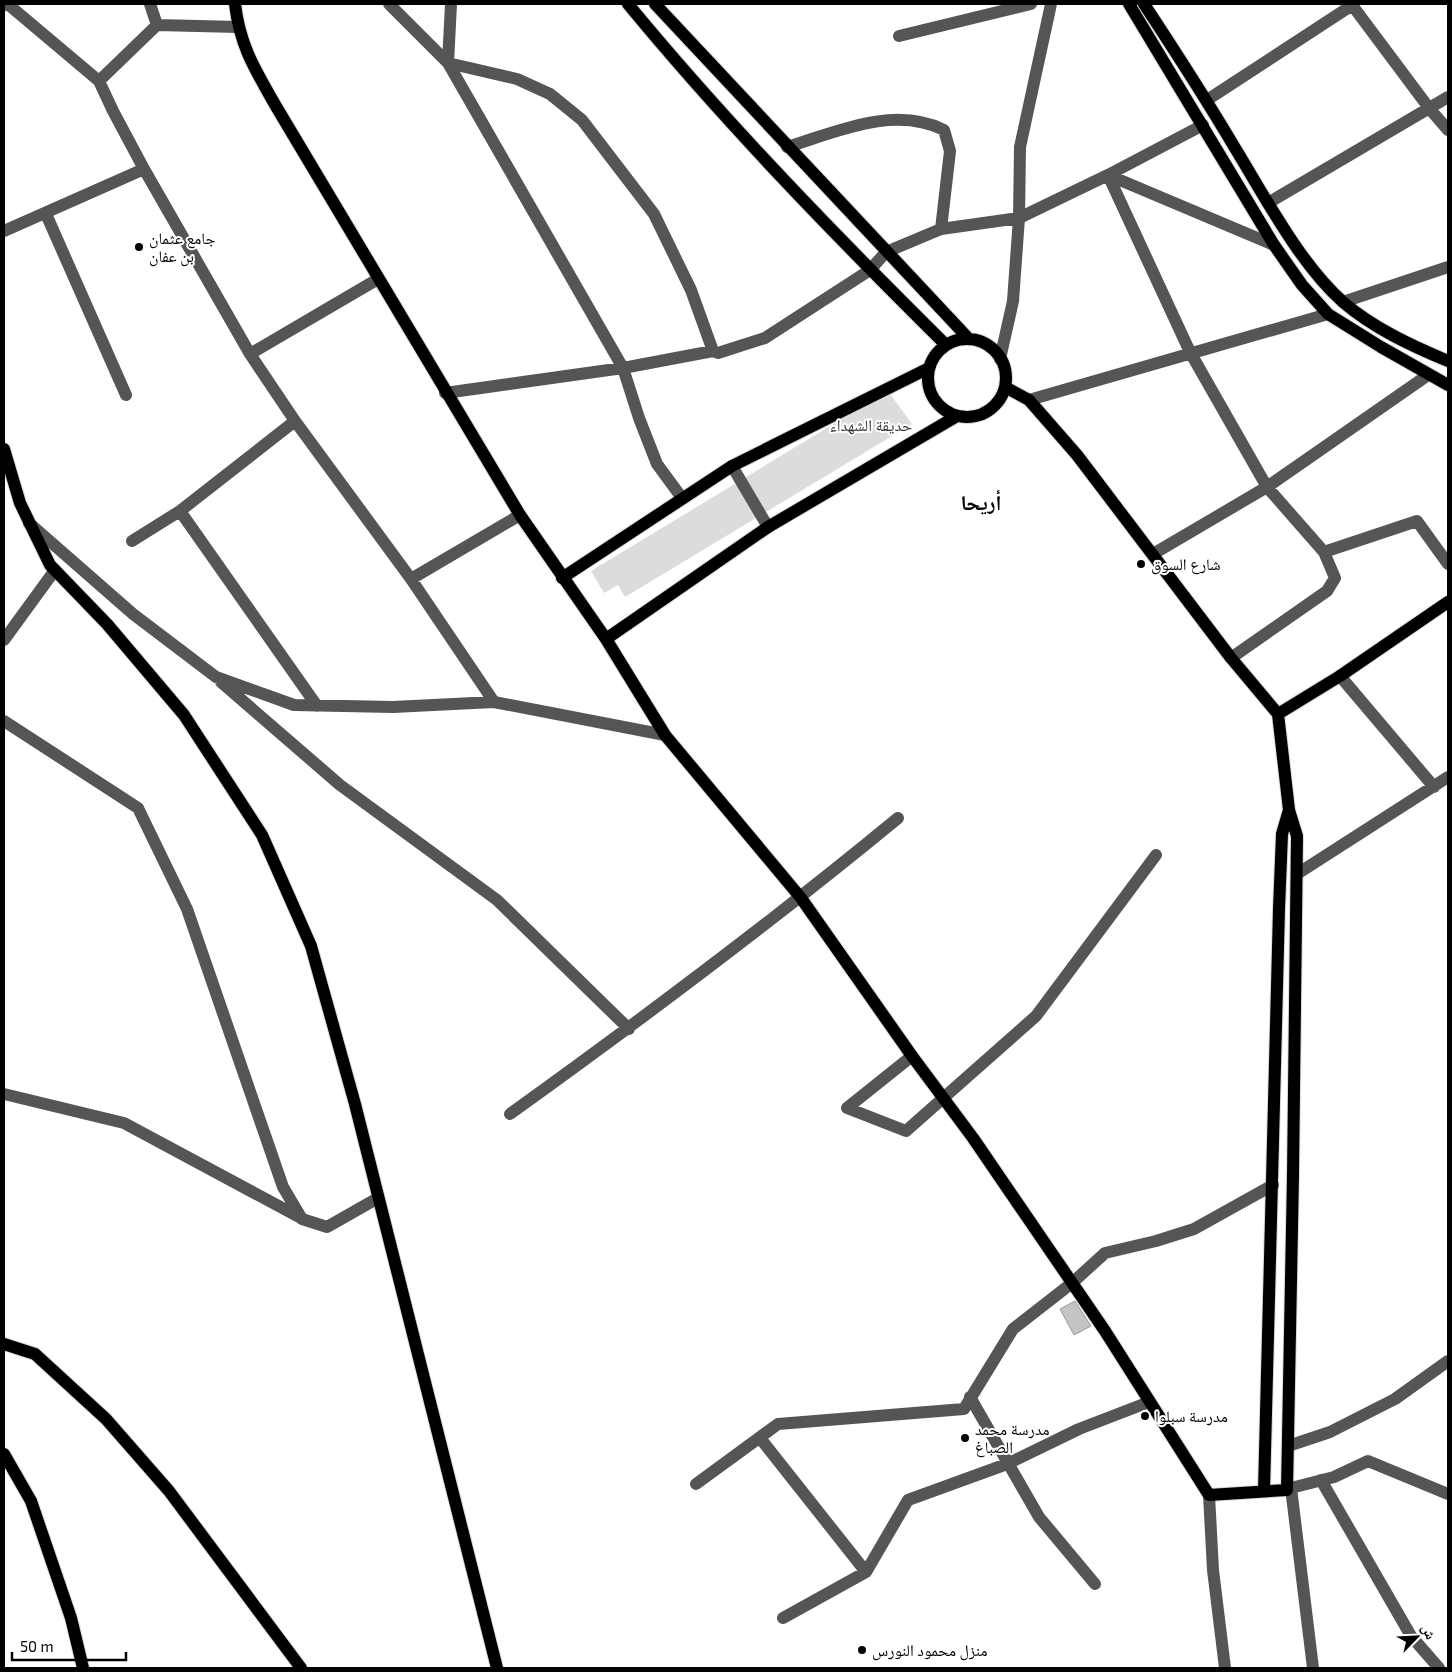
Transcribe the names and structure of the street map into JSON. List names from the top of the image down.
{
  "districts": ["أريحا"],
  "parks": ["حديقة الشهداء"],
  "places": [
    "جامع عثمان بن عفان",
    "شارع السوق",
    "مدرسة سبلوا",
    "مدرسة محمد الصباغ",
    "منزل محمود النورس"
  ],
  "scale_bar": "50 m",
  "north": "top right"
}
